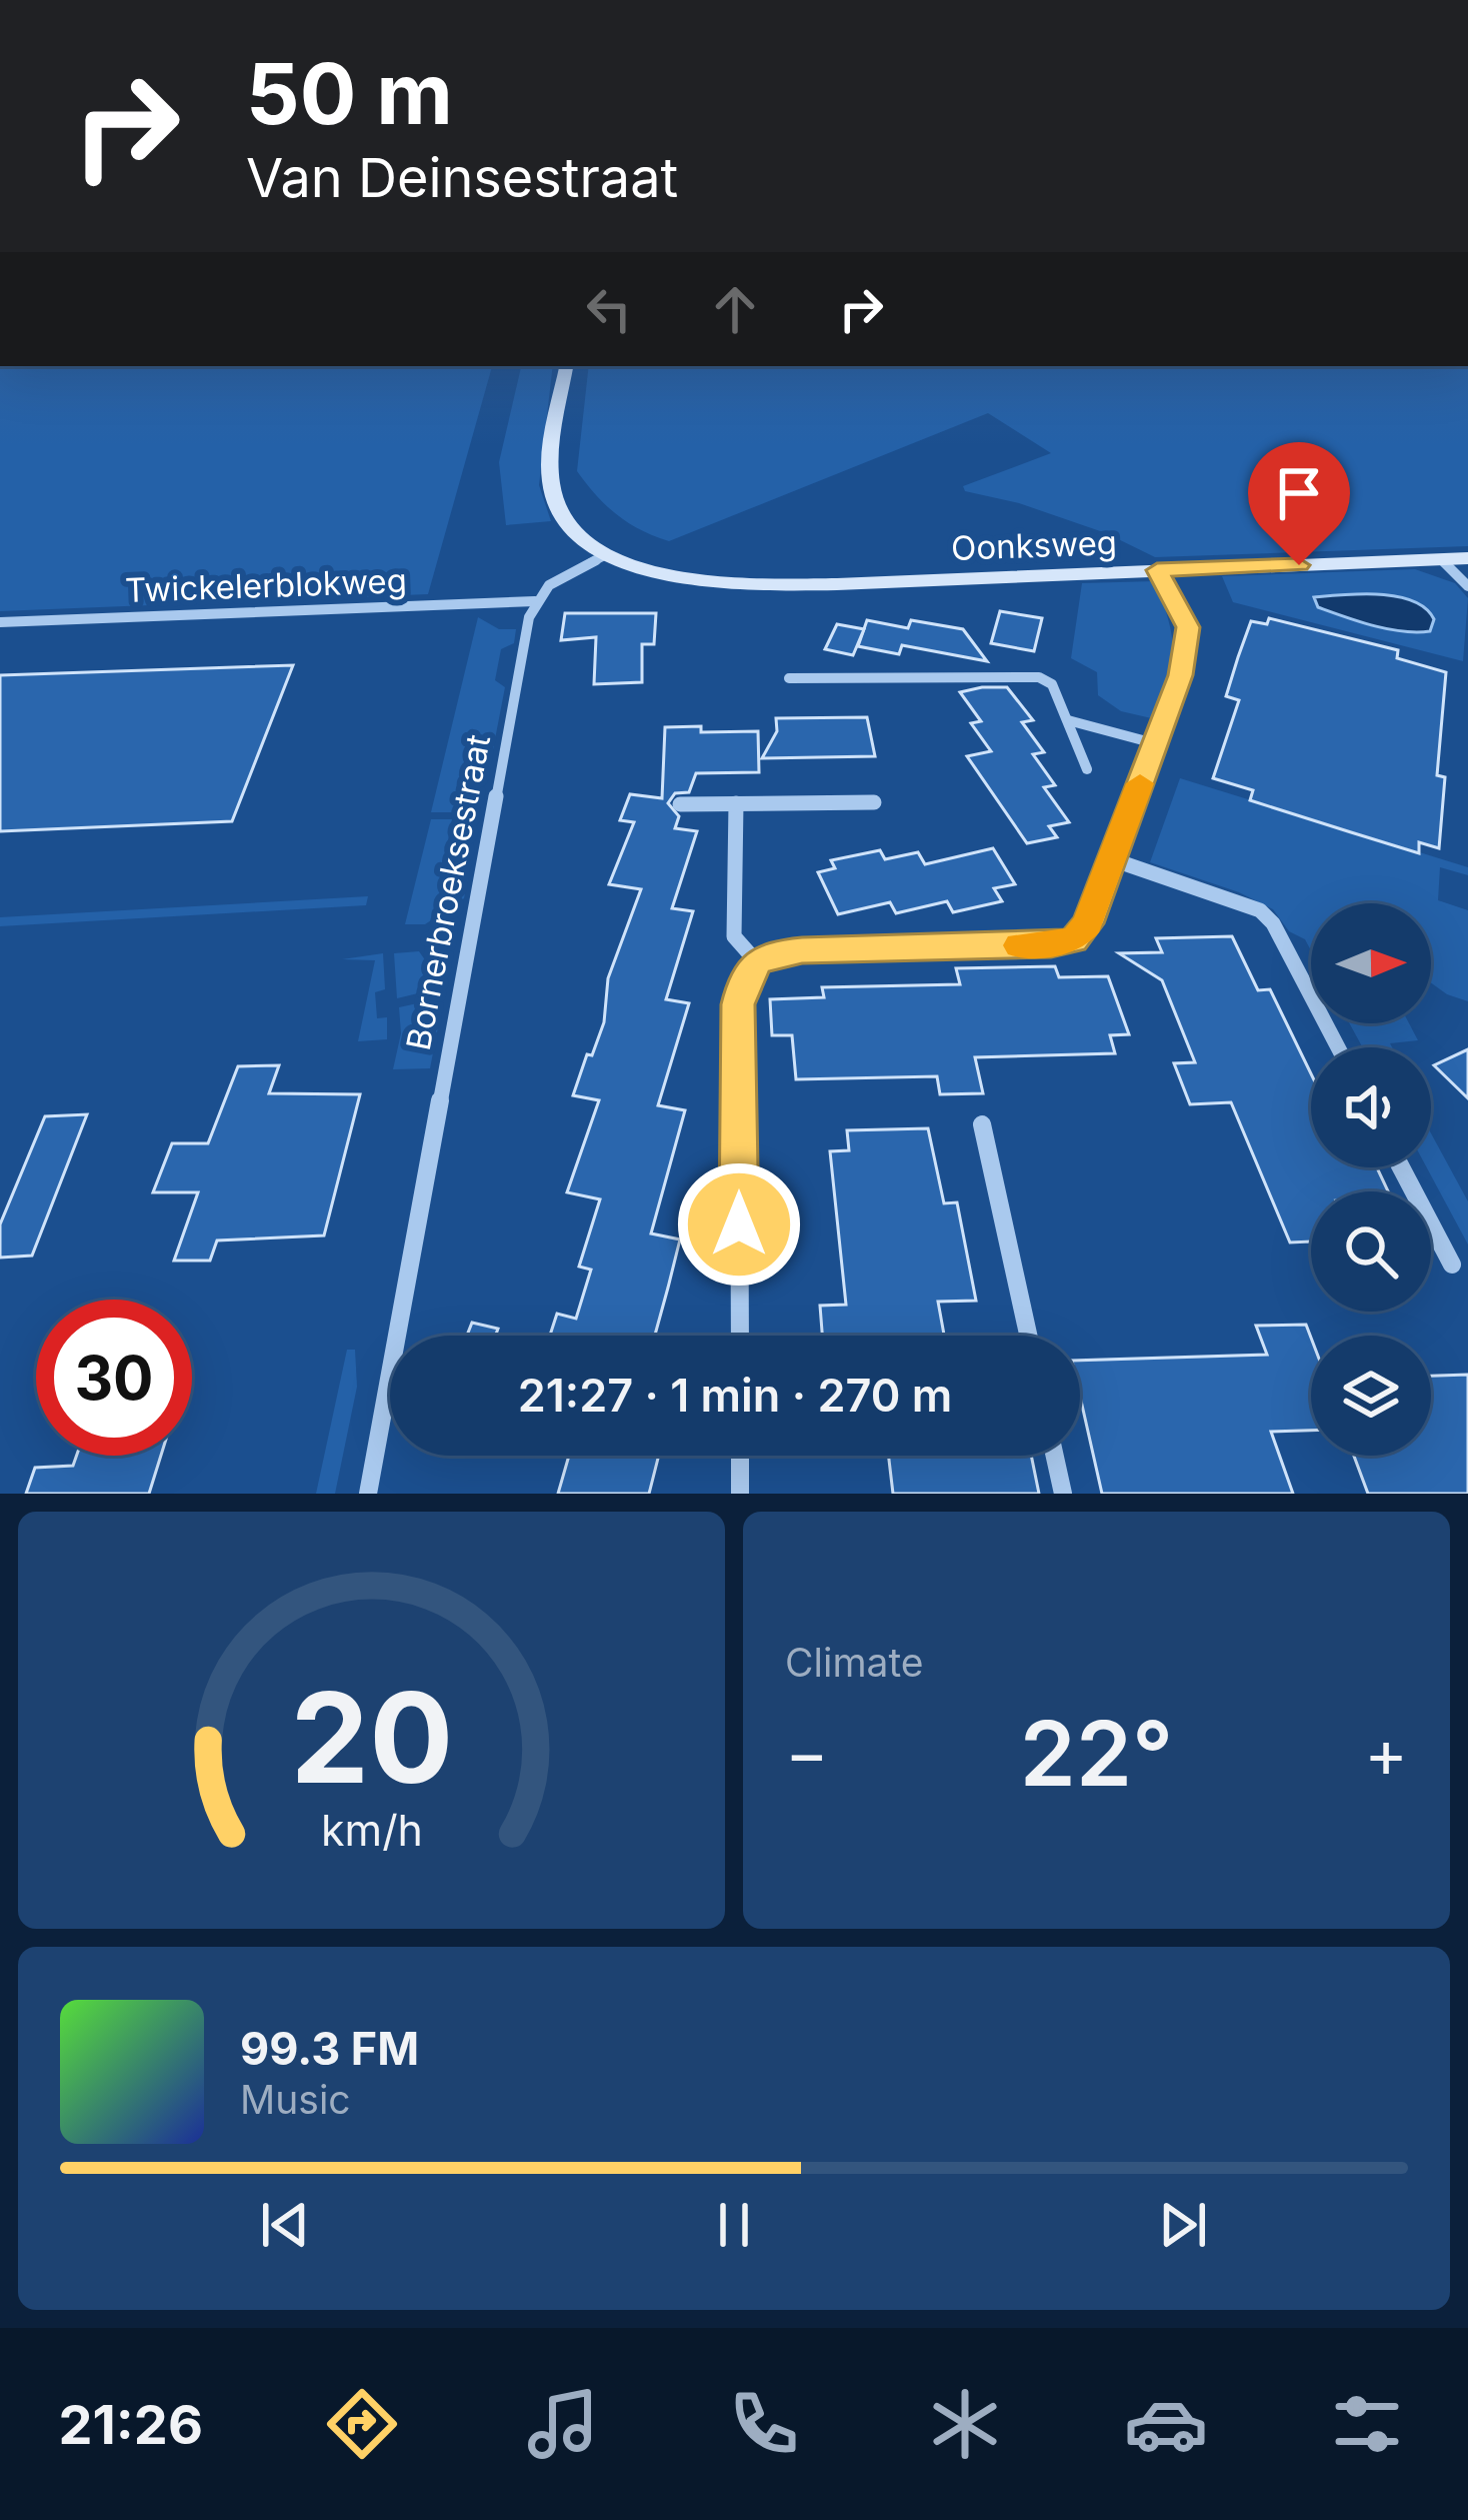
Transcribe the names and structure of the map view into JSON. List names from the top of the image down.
{
  "streets": {
    "main road": ["Oonksweg"],
    "street": ["Twickelerblokweg", "Bornerbroeksestraat"]
  },
  "crossings": [
    ["Twickelerblokweg", "Bornerbroeksestraat"]
  ],
  "north": "right",
  "page": {
    "turn": ["50 m", "Van Deinsestraat"],
    "limit": "30",
    "trip": "21:27 · 1 min · 270 m",
    "tile": "Climate",
    "heat": ["−", "22°", "+"],
    "song": ["99.3 FM", "Music"],
    "tabs": "21:26",
    "gauge": ["20", "km/h"]
  }
}
